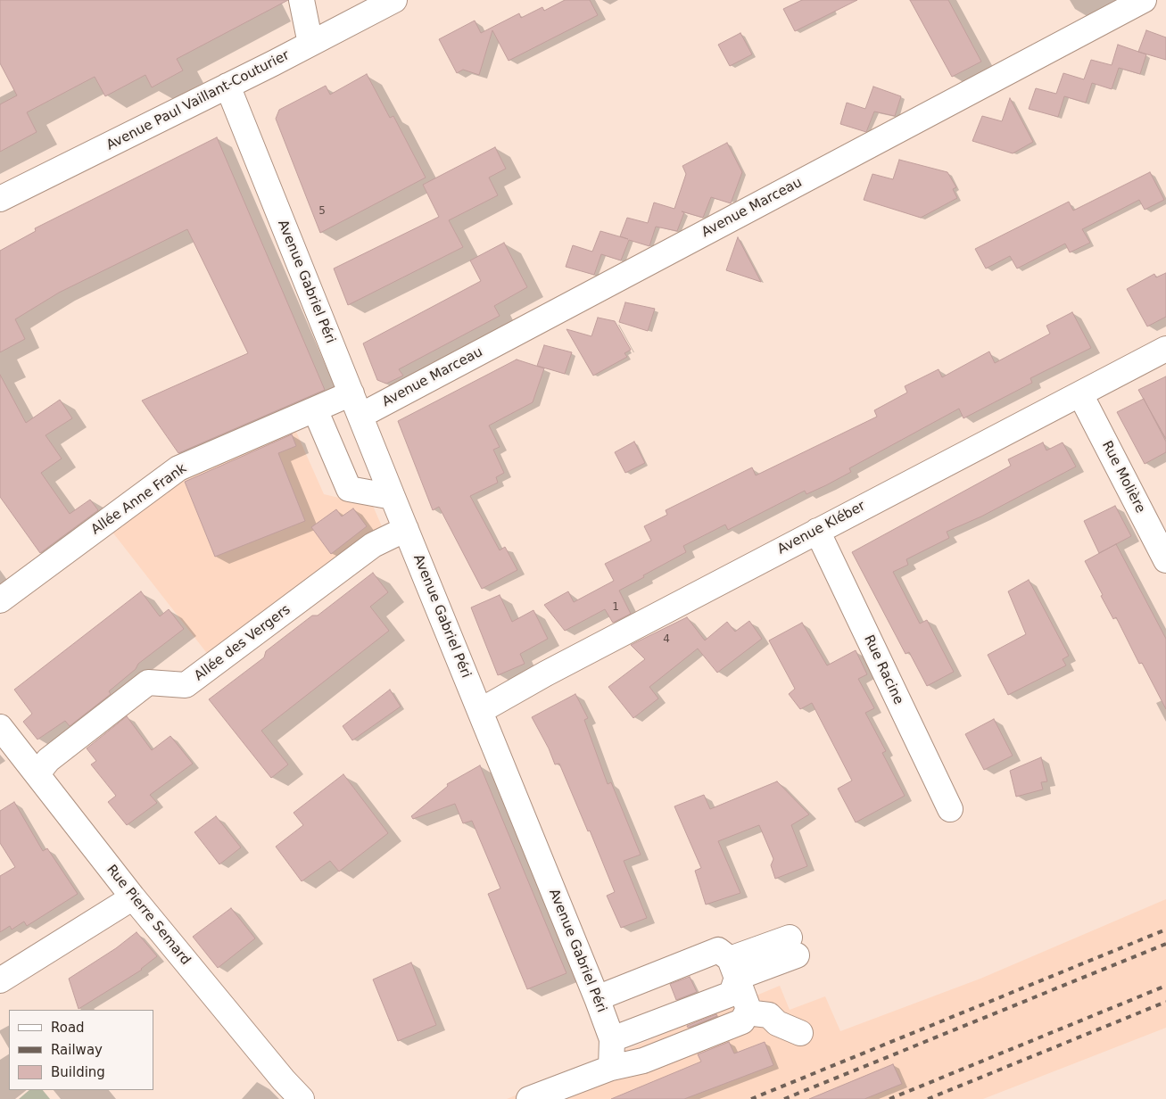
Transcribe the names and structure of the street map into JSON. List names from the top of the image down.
{
  "streets": {
    "street": [
      "Avenue Paul Vaillant-Couturier",
      "Avenue Marceau",
      "Avenue Gabriel Péri",
      "Rue Molière",
      "Allée Anne Frank",
      "Avenue Kléber",
      "Allée des Vergers",
      "Rue Racine",
      "Rue Pierre Semard"
    ]
  },
  "crossings": [
    ["Avenue Paul Vaillant-Couturier", "Avenue Gabriel Péri"],
    ["Avenue Marceau", "Avenue Gabriel Péri"],
    ["Avenue Gabriel Péri", "Allée Anne Frank"],
    ["Avenue Gabriel Péri", "Avenue Kléber"],
    ["Avenue Gabriel Péri", "Allée des Vergers"],
    ["Rue Molière", "Avenue Kléber"],
    ["Avenue Kléber", "Rue Racine"],
    ["Allée des Vergers", "Rue Pierre Semard"]
  ],
  "house_numbers": ["5", "1", "4"],
  "legend": ["Road", "Railway", "Building"]
}
